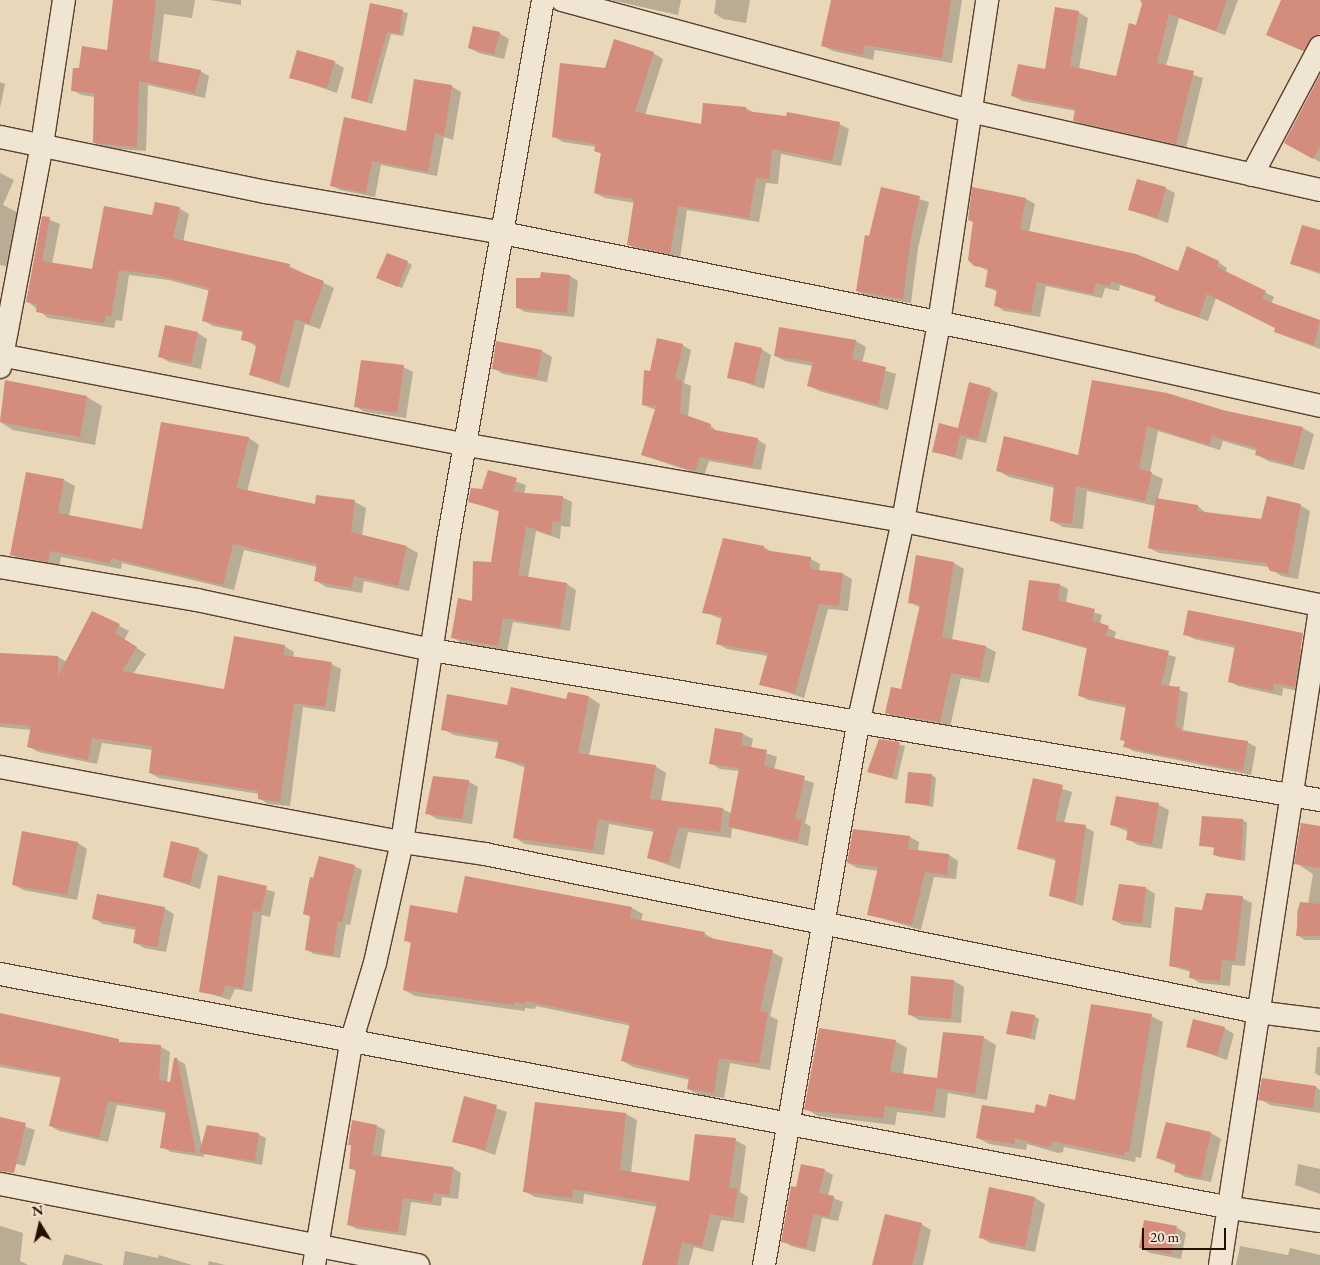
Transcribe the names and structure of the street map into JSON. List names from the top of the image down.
{
  "scale_bar": "20 m",
  "north": "top"
}
